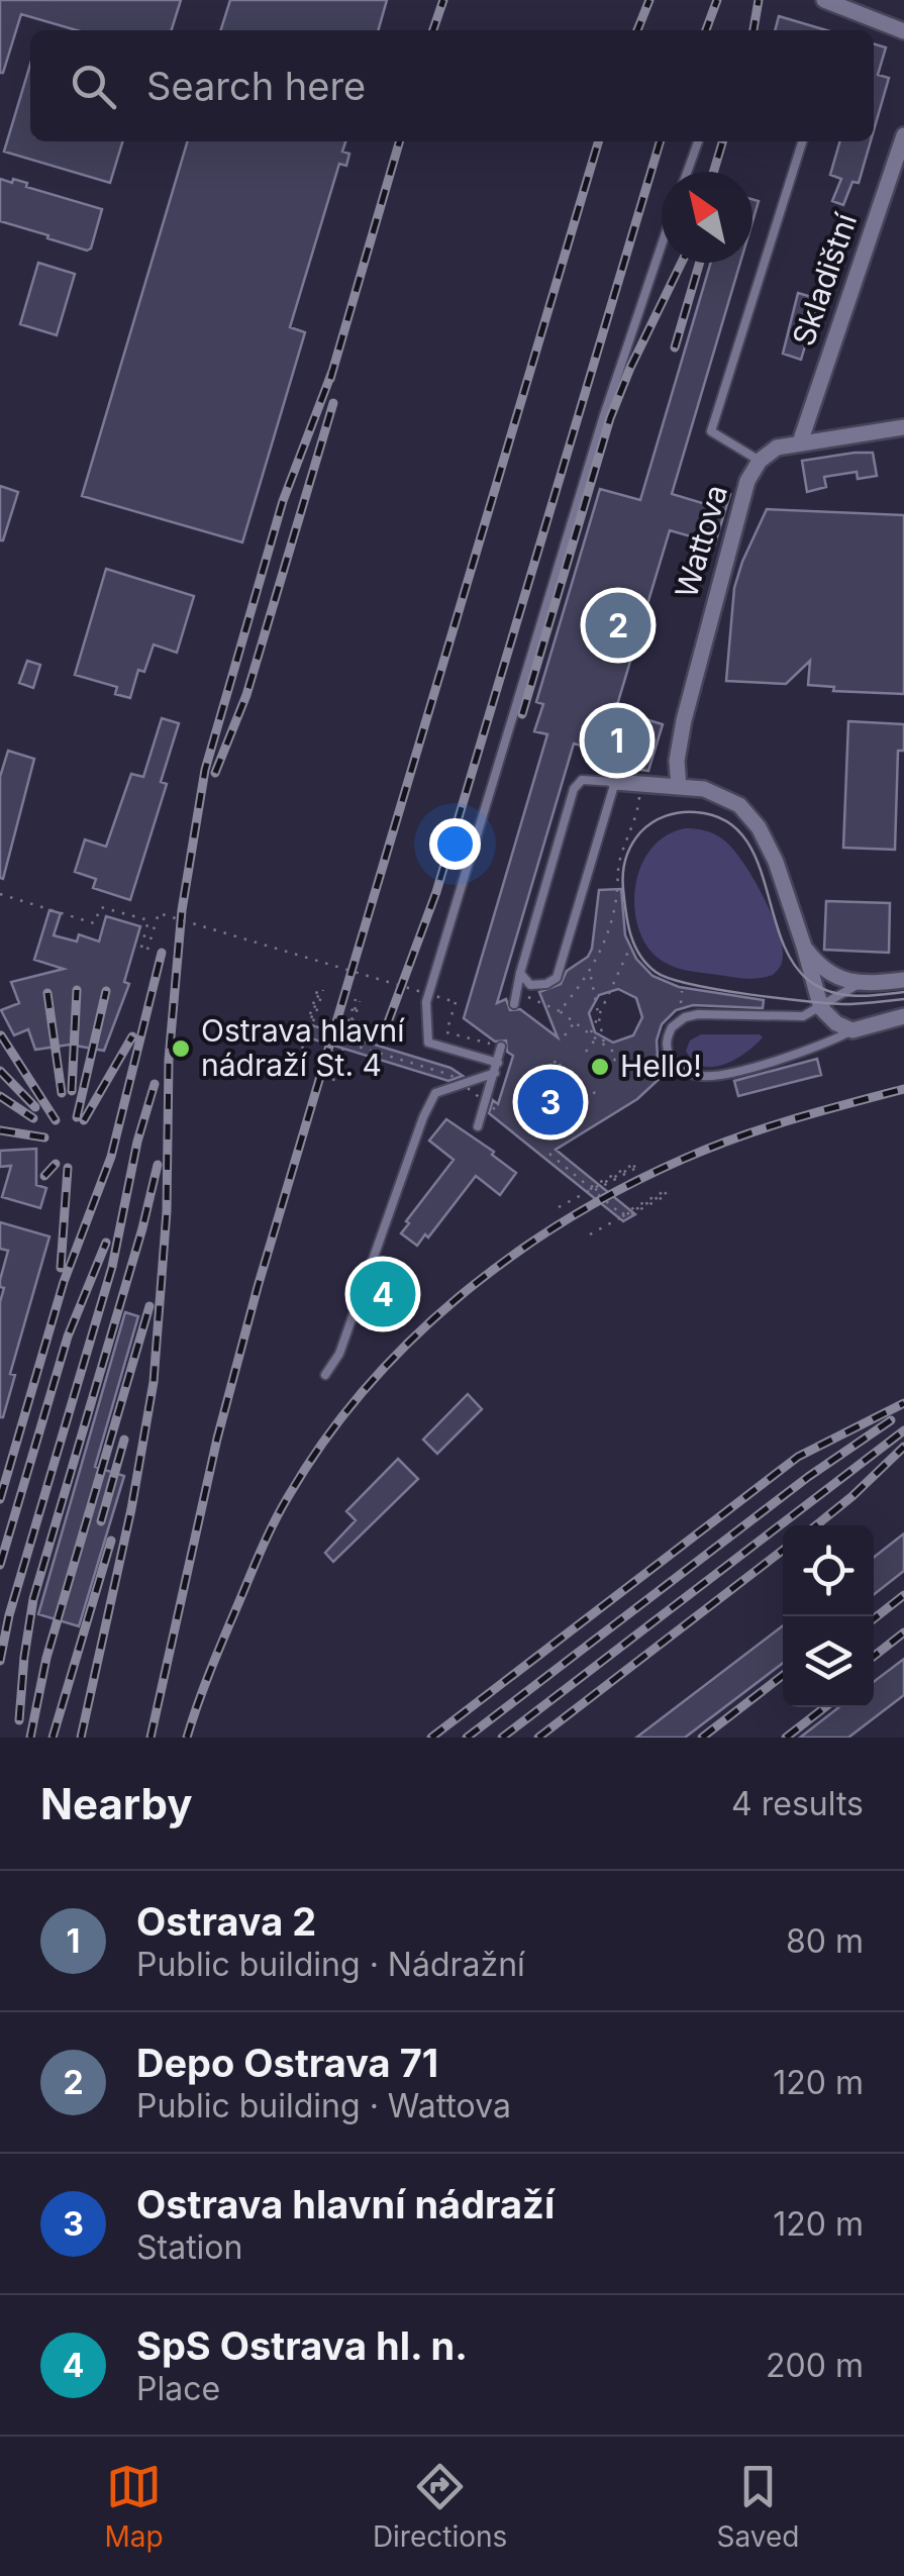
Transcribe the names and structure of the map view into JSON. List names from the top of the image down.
{
  "streets": {
    "street": ["Skladištní", "Wattova"]
  },
  "crossings": [
    ["Skladištní", "Wattova"]
  ],
  "places": ["Ostrava hlavní nádraží St. 4", "Hello!"],
  "north": "top left",
  "page": {
    "search": "Search here",
    "pins": [
      "2",
      "1",
      "3",
      "4"
    ],
    "heading": ["Nearby", "4 results"],
    "list": [
      {
        "mark": "1",
        "name": "Ostrava 2",
        "note": "Public building · Nádražní",
        "value": "80 m"
      },
      {
        "mark": "2",
        "name": "Depo Ostrava 71",
        "note": "Public building · Wattova",
        "value": "120 m"
      },
      {
        "mark": "3",
        "name": "Ostrava hlavní nádraží",
        "note": "Station",
        "value": "120 m"
      },
      {
        "mark": "4",
        "name": "SpS Ostrava hl. n.",
        "note": "Place",
        "value": "200 m"
      }
    ],
    "nav": ["Map", "Directions", "Saved"]
  }
}
